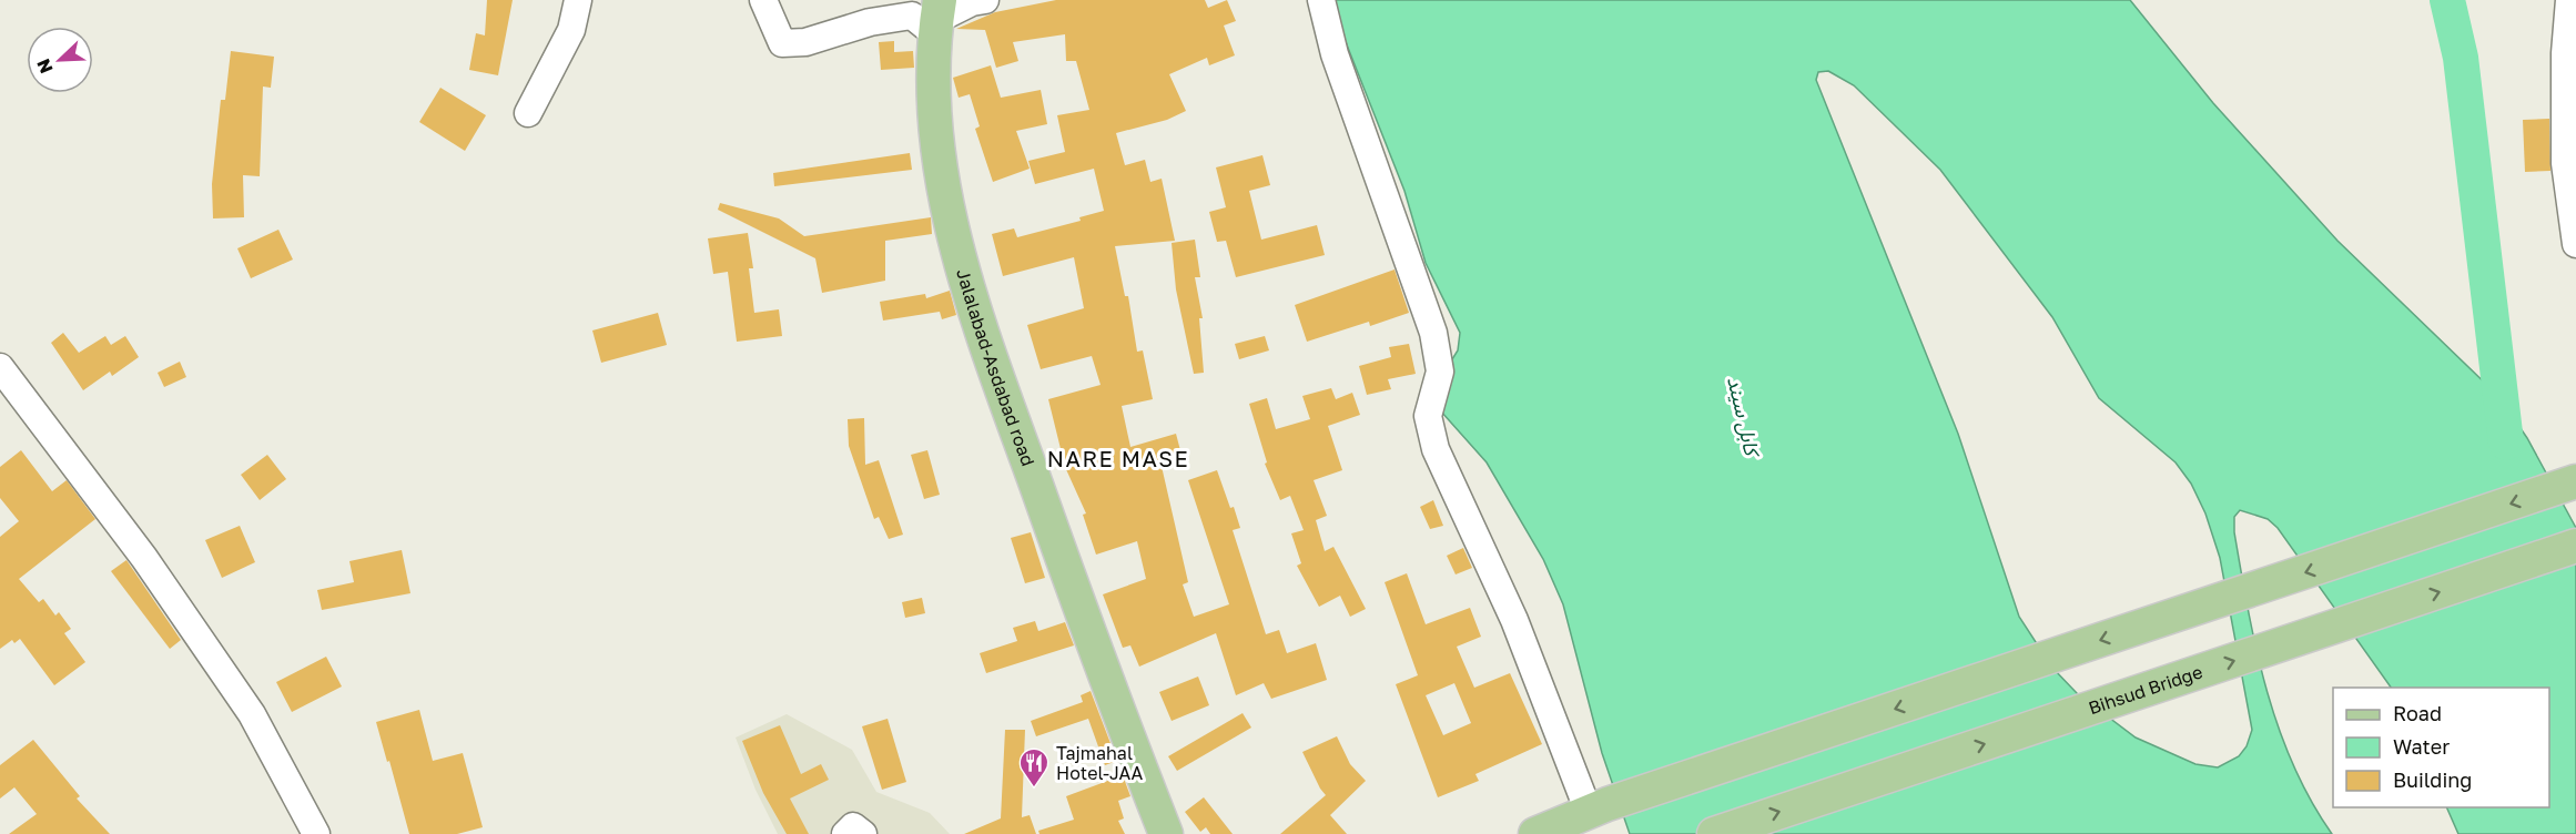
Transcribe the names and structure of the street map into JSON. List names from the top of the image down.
{
  "streets": {
    "main road": ["Jalalabad-Asdabad road", "Bihsud Bridge"]
  },
  "districts": ["NARE MASE"],
  "water": ["کابل سيند"],
  "places": {
    "restaurant": ["Tajmahal Hotel-JAA"]
  },
  "legend": ["Road", "Water", "Building"],
  "north": "bottom left"
}
